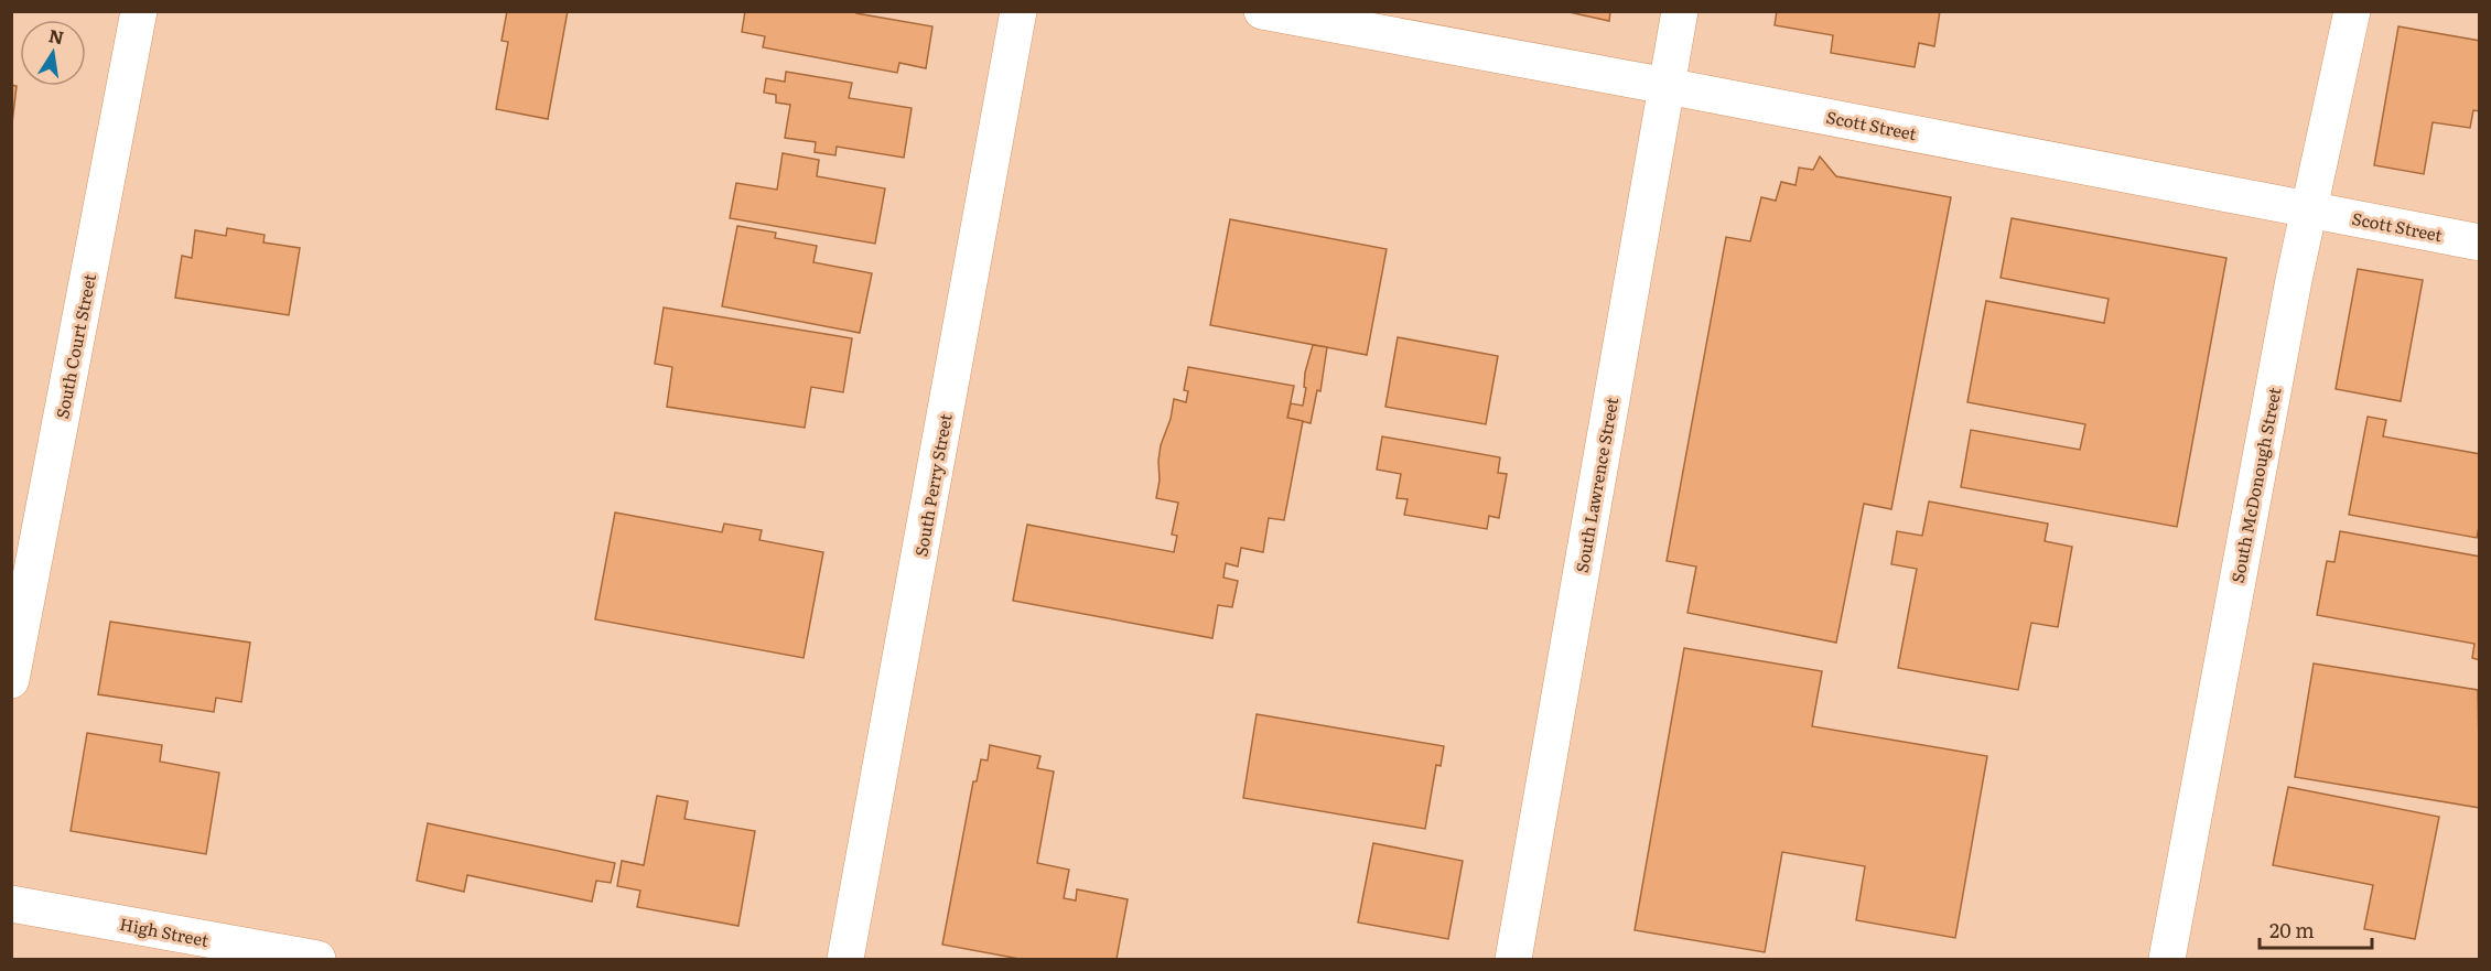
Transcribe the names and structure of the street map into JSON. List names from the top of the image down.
{
  "streets": {
    "street": [
      "Scott Street",
      "South Court Street",
      "South Perry Street",
      "South Lawrence Street",
      "South McDonough Street",
      "High Street"
    ]
  },
  "crossings": [
    ["Scott Street", "South Lawrence Street"],
    ["Scott Street", "South McDonough Street"]
  ],
  "scale_bar": "20 m",
  "north": "top"
}
